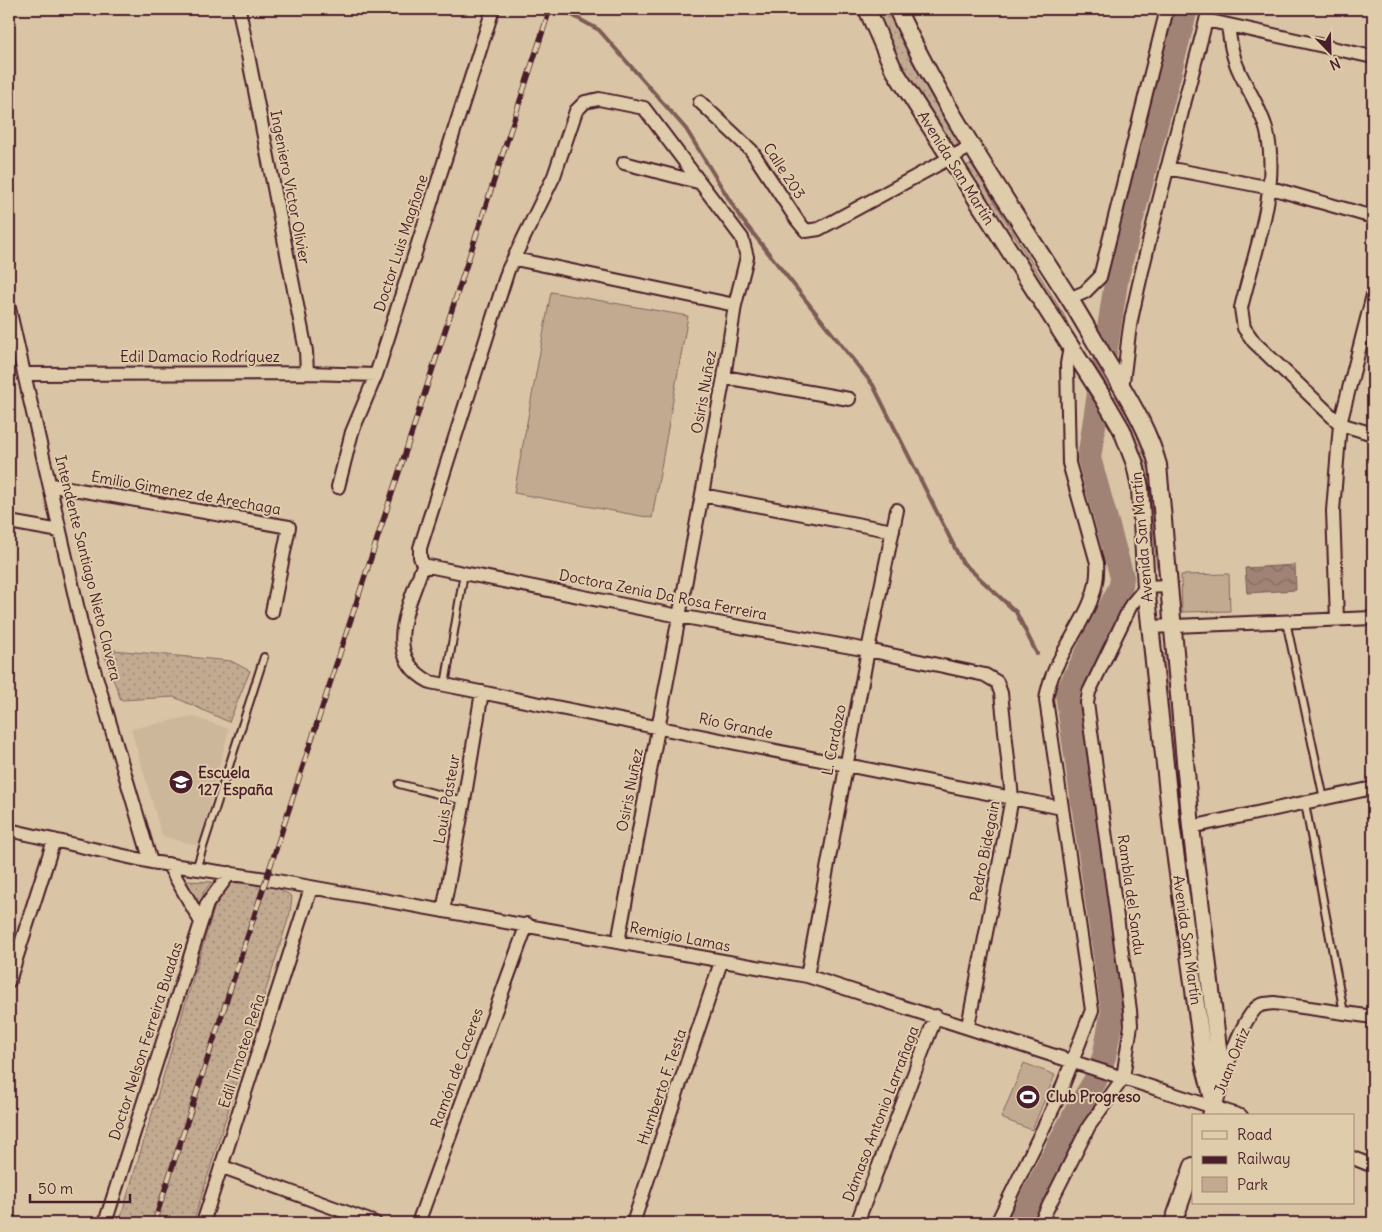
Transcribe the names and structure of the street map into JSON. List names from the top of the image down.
{
  "streets": {
    "street": [
      "Avenida San Martín",
      "Calle 203",
      "Ingeniero Víctor Olivier",
      "Doctor Luis Magñone",
      "Edil Damacio Rodríguez",
      "Osiris Nuñez",
      "Emilio Gimenez de Arechaga",
      "Intendente Santiago Nieto Clavera",
      "Doctora Zenia Da Rosa Ferreira",
      "Río Grande",
      "L. Cardozo",
      "Louis Pasteur",
      "Pedro Bidegain",
      "Rambla del Sandu",
      "Remigio Lamas",
      "Doctor Nelson Ferreira Buadas",
      "Edil Timoteo Peña",
      "Juan Ortiz",
      "Ramón de Caceres",
      "Humberto F. Testa",
      "Dámaso Antonio Larrañaga"
    ]
  },
  "crossings": [
    ["Avenida San Martín", "Calle 203"],
    ["Avenida San Martín", "Rambla del Sandu"],
    ["Avenida San Martín", "Remigio Lamas"],
    ["Avenida San Martín", "Juan Ortiz"],
    ["Ingeniero Víctor Olivier", "Edil Damacio Rodríguez"],
    ["Doctor Luis Magñone", "Edil Damacio Rodríguez"],
    ["Edil Damacio Rodríguez", "Intendente Santiago Nieto Clavera"],
    ["Osiris Nuñez", "Doctora Zenia Da Rosa Ferreira"],
    ["Osiris Nuñez", "Río Grande"],
    ["Osiris Nuñez", "Remigio Lamas"],
    ["Emilio Gimenez de Arechaga", "Intendente Santiago Nieto Clavera"],
    ["Intendente Santiago Nieto Clavera", "Remigio Lamas"],
    ["Doctora Zenia Da Rosa Ferreira", "Río Grande"],
    ["Doctora Zenia Da Rosa Ferreira", "L. Cardozo"],
    ["Doctora Zenia Da Rosa Ferreira", "Pedro Bidegain"],
    ["Río Grande", "L. Cardozo"],
    ["Río Grande", "Louis Pasteur"],
    ["Río Grande", "Pedro Bidegain"],
    ["L. Cardozo", "Remigio Lamas"],
    ["Louis Pasteur", "Remigio Lamas"],
    ["Pedro Bidegain", "Remigio Lamas"],
    ["Rambla del Sandu", "Remigio Lamas"],
    ["Remigio Lamas", "Doctor Nelson Ferreira Buadas"],
    ["Remigio Lamas", "Edil Timoteo Peña"],
    ["Remigio Lamas", "Juan Ortiz"],
    ["Remigio Lamas", "Ramón de Caceres"],
    ["Remigio Lamas", "Humberto F. Testa"],
    ["Remigio Lamas", "Dámaso Antonio Larrañaga"]
  ],
  "places": {
    "school or university": ["Escuela 127 España"],
    "sports": ["Club Progreso"]
  },
  "legend": ["Road", "Railway", "Park"],
  "scale_bar": "50 m",
  "north": "bottom right"
}
